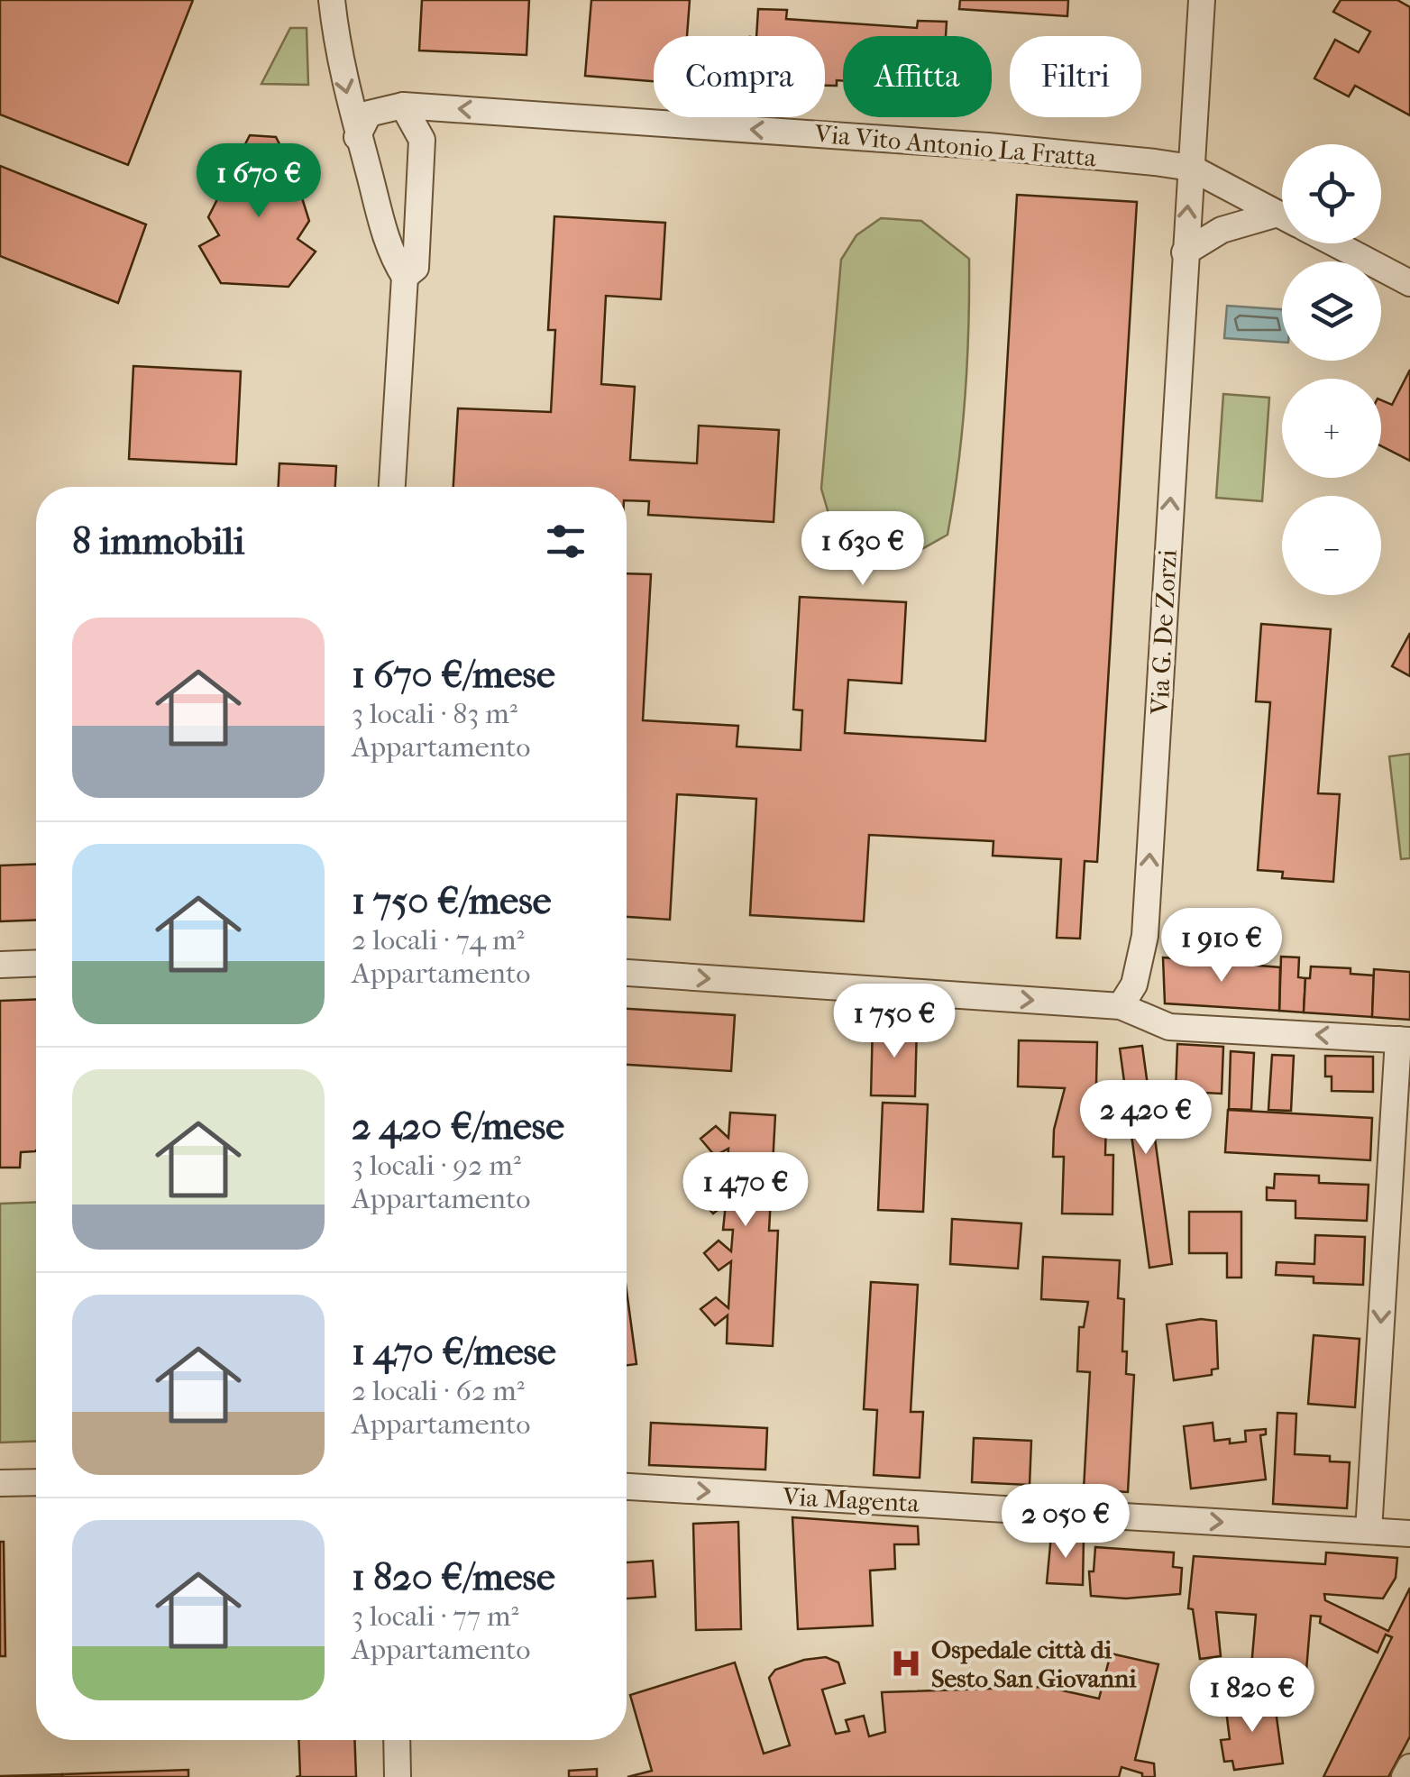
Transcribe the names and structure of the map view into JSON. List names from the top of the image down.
{
  "streets": {
    "street": ["Via Vito Antonio La Fratta", "Via G. De Zorzi", "Via Magenta"]
  },
  "crossings": [
    ["Via Vito Antonio La Fratta", "Via G. De Zorzi"]
  ],
  "one_way": ["Via Vito Antonio La Fratta", "Via G. De Zorzi", "Via Magenta"],
  "places": {
    "hospital": ["Ospedale città di Sesto San Giovanni"]
  },
  "page": {
    "chip": ["Compra", "Affitta", "Filtri"],
    "price": [
      "1 670 €",
      "1 630 €",
      "1 910 €",
      "1 750 €",
      "2 420 €",
      "1 470 €",
      "2 050 €",
      "1 820 €"
    ],
    "map_buttons": ["+", "−"],
    "heading": "8 immobili",
    "list": [
      {
        "name": "1 670 €/mese",
        "note": "3 locali · 83 m² · Appartamento"
      },
      {
        "name": "1 750 €/mese",
        "note": "2 locali · 74 m² · Appartamento"
      },
      {
        "name": "2 420 €/mese",
        "note": "3 locali · 92 m² · Appartamento"
      },
      {
        "name": "1 470 €/mese",
        "note": "2 locali · 62 m² · Appartamento"
      },
      {
        "name": "1 820 €/mese",
        "note": "3 locali · 77 m² · Appartamento"
      }
    ]
  }
}
